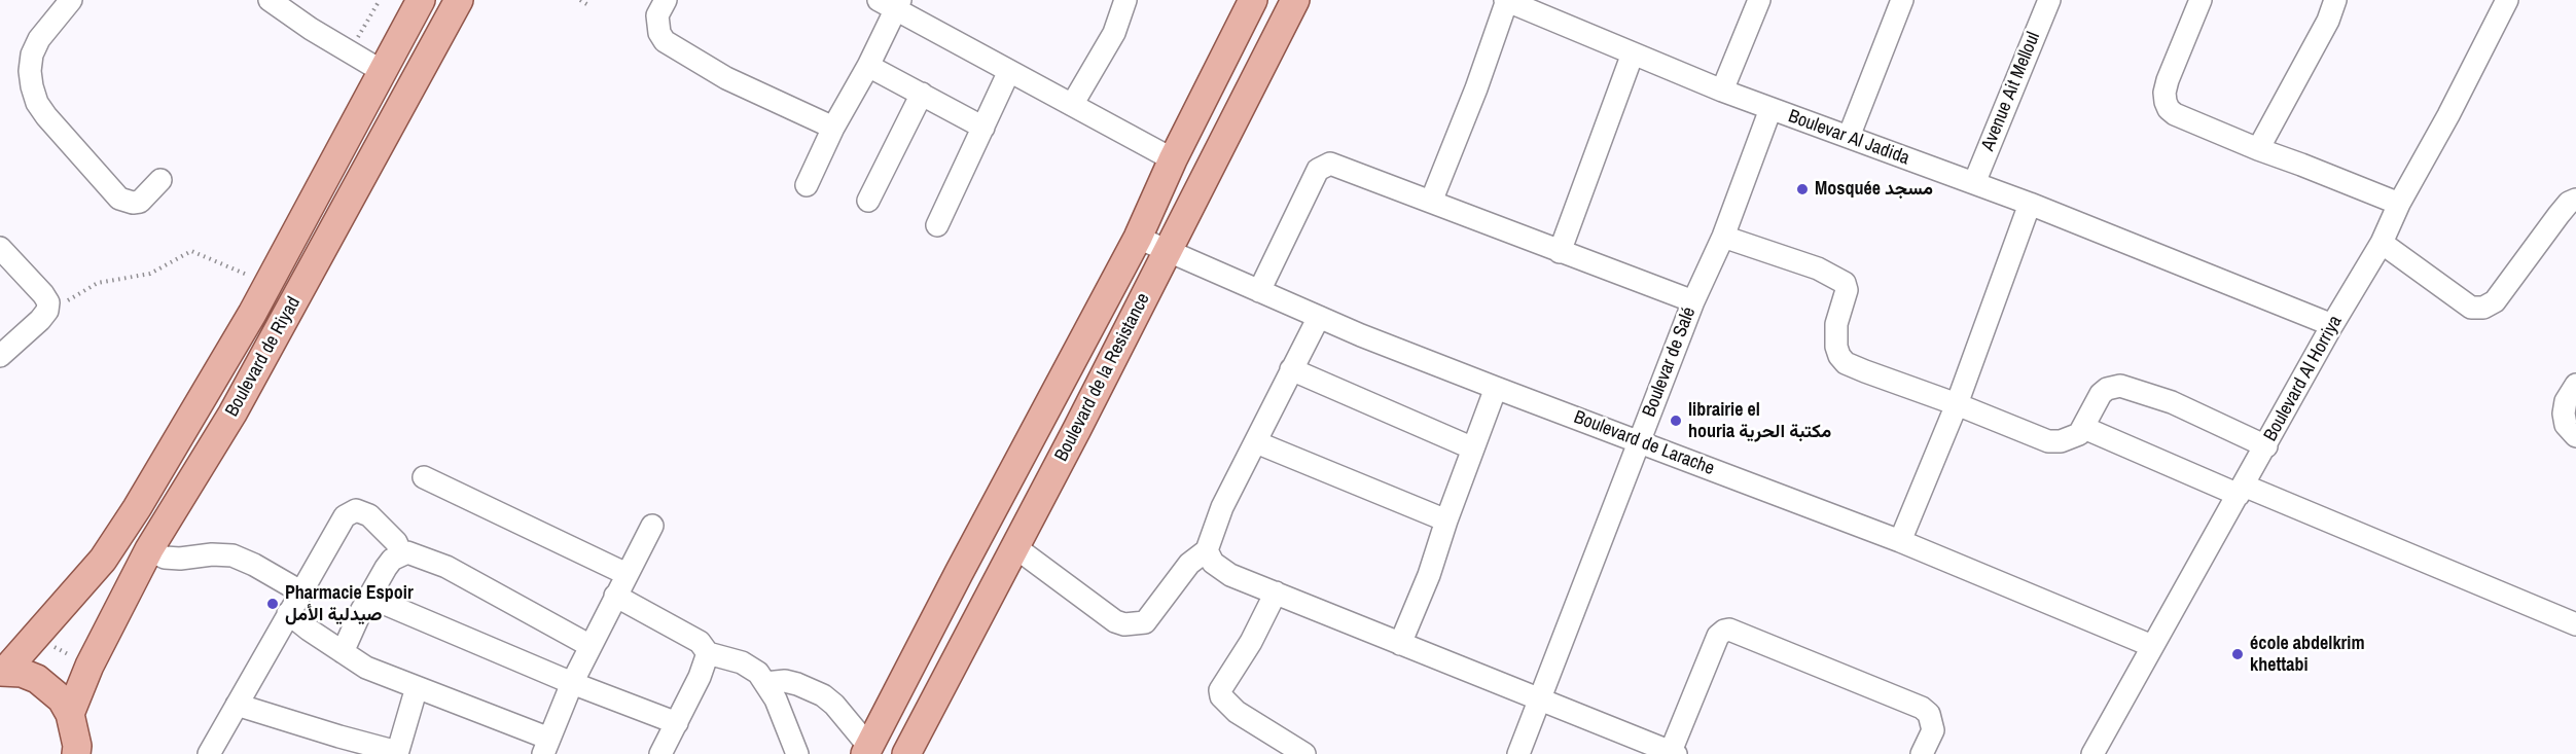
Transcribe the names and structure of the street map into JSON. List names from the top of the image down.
{
  "streets": {
    "main road": ["Boulevard de Riyad", "Boulevard de la Resistance"],
    "street": [
      "Avenue Ait Melloul",
      "Boulevar Al Jadida",
      "Boulevar de Salé",
      "Boulevard Al Horriya",
      "Boulevard de Larache"
    ]
  },
  "crossings": [
    ["Avenue Ait Melloul", "Boulevar Al Jadida"],
    ["Boulevar Al Jadida", "Boulevar de Salé"],
    ["Boulevar Al Jadida", "Boulevard Al Horriya"],
    ["Boulevar de Salé", "Boulevard de Larache"],
    ["Boulevard de la Resistance", "Boulevard de Larache"],
    ["Boulevard Al Horriya", "Boulevard de Larache"]
  ],
  "places": [
    "Mosquée مسجد",
    "librairie el houria مكتبة الحرية",
    "Pharmacie Espoir صيدلية الأمل",
    "école abdelkrim khettabi"
  ]
}
